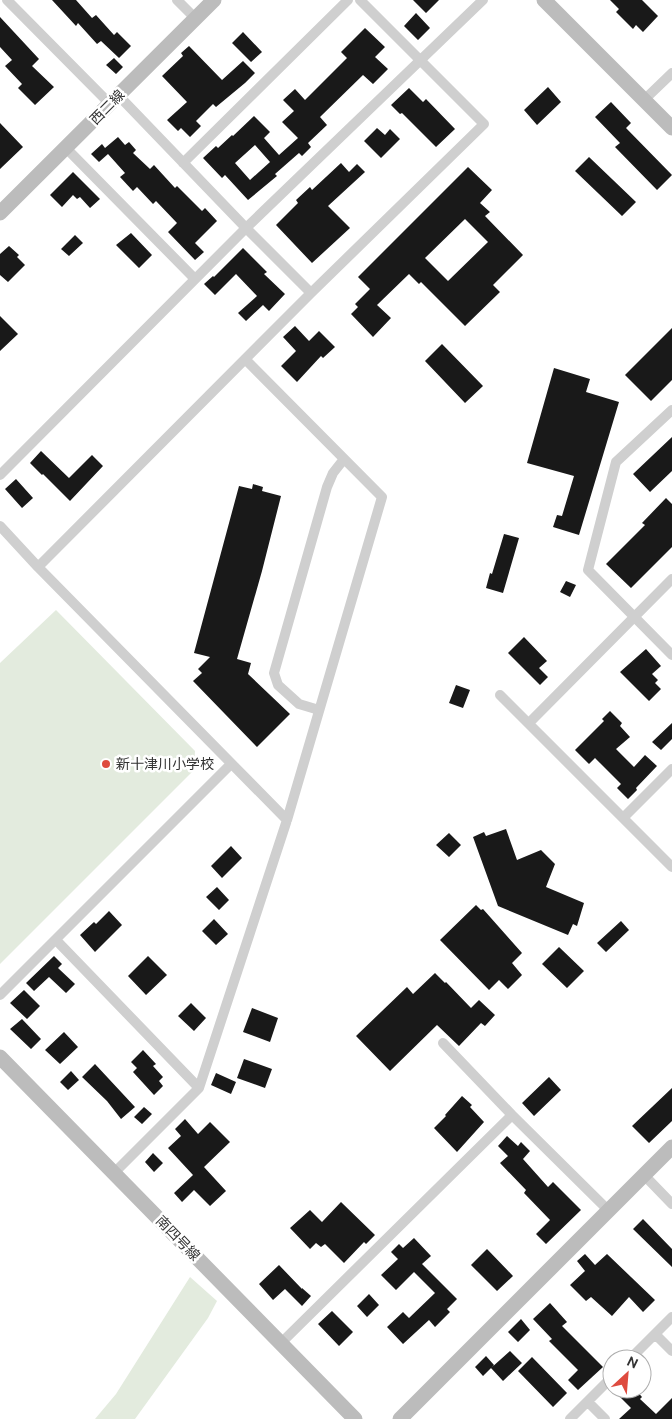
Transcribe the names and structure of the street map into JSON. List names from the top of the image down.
{
  "streets": {
    "street": ["西二線", "南四号線"]
  },
  "places": ["新十津川小学校"],
  "north": "top right"
}
